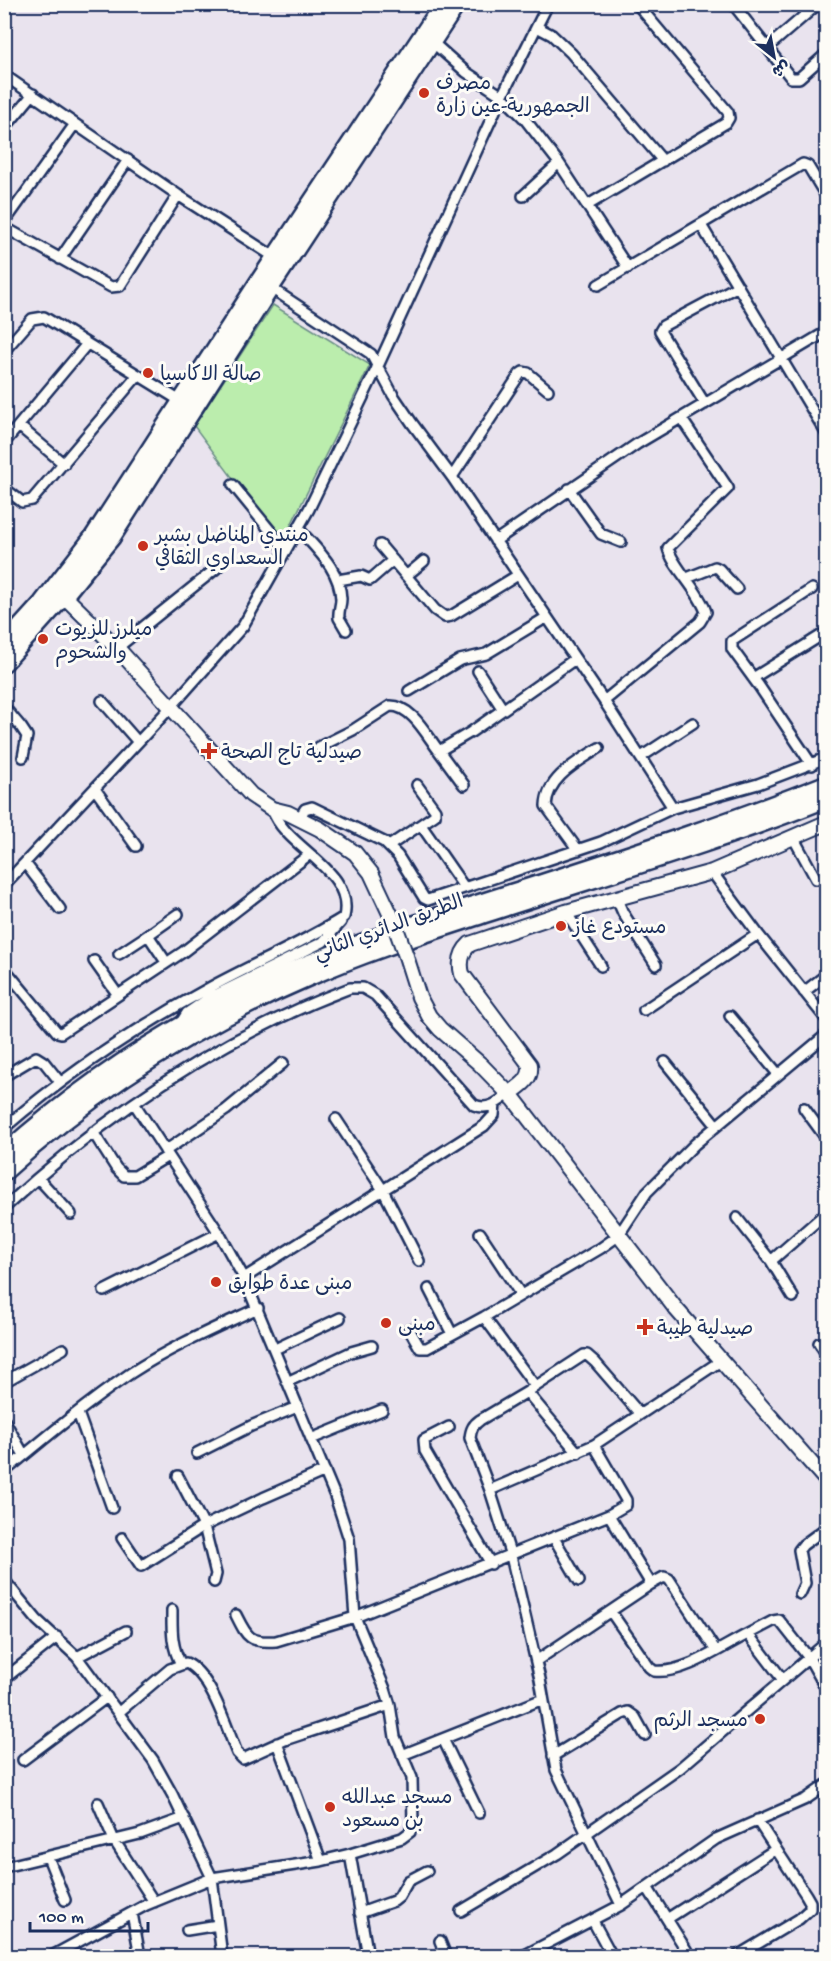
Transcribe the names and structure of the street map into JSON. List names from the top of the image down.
{
  "streets": {
    "highway": ["الطريق الدائري الثاني"]
  },
  "places": {
    "other": [
      "مصرف الجمهورية-عين زارة",
      "صالة الاكاسيا",
      "منتدي المناضل بشير السعداوي الثقافي",
      "ميلرز للزيوت والشحوم",
      "مستودع غاز",
      "مبنى عدة طوابق",
      "مبنى",
      "مسجد الرثم",
      "مسجد عبدالله بن مسعود"
    ],
    "health": ["صيدلية تاج الصحة", "صيدلية طيبة"]
  },
  "scale_bar": "100 m",
  "north": "bottom right"
}
